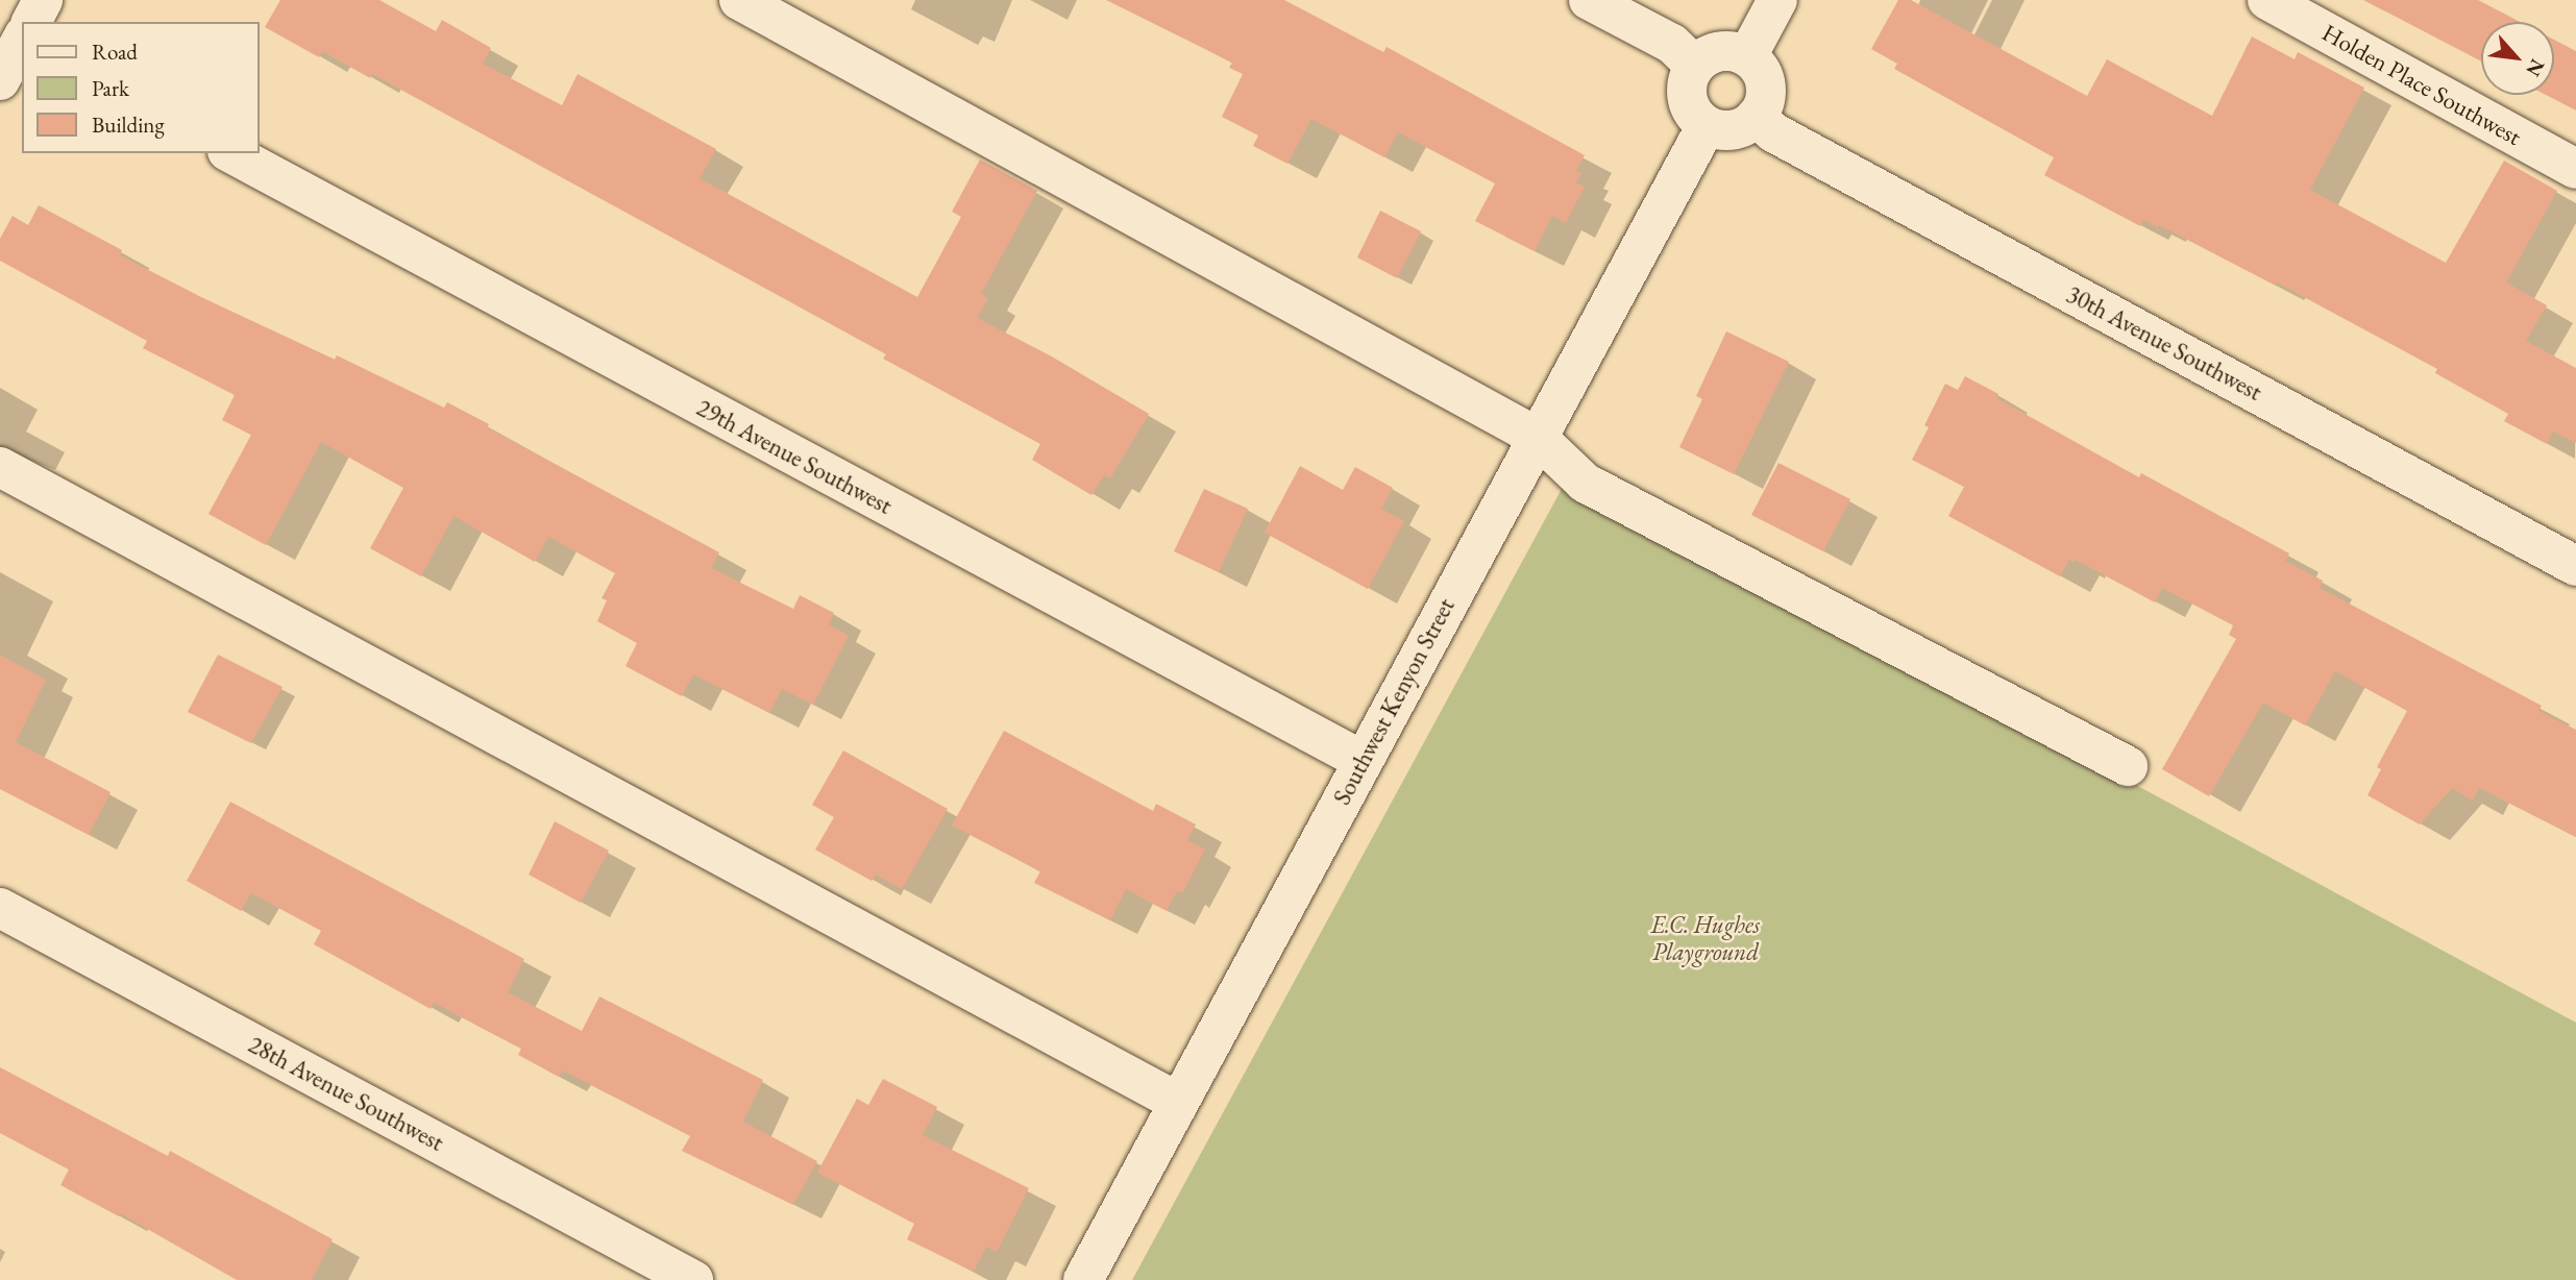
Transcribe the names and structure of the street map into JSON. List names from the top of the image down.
{
  "streets": {
    "street": [
      "Holden Place Southwest",
      "30th Avenue Southwest",
      "29th Avenue Southwest",
      "Southwest Kenyon Street",
      "28th Avenue Southwest"
    ]
  },
  "crossings": [
    ["30th Avenue Southwest", "Southwest Kenyon Street"],
    ["29th Avenue Southwest", "Southwest Kenyon Street"]
  ],
  "parks": ["E.C. Hughes Playground"],
  "legend": ["Road", "Park", "Building"],
  "north": "bottom right"
}
